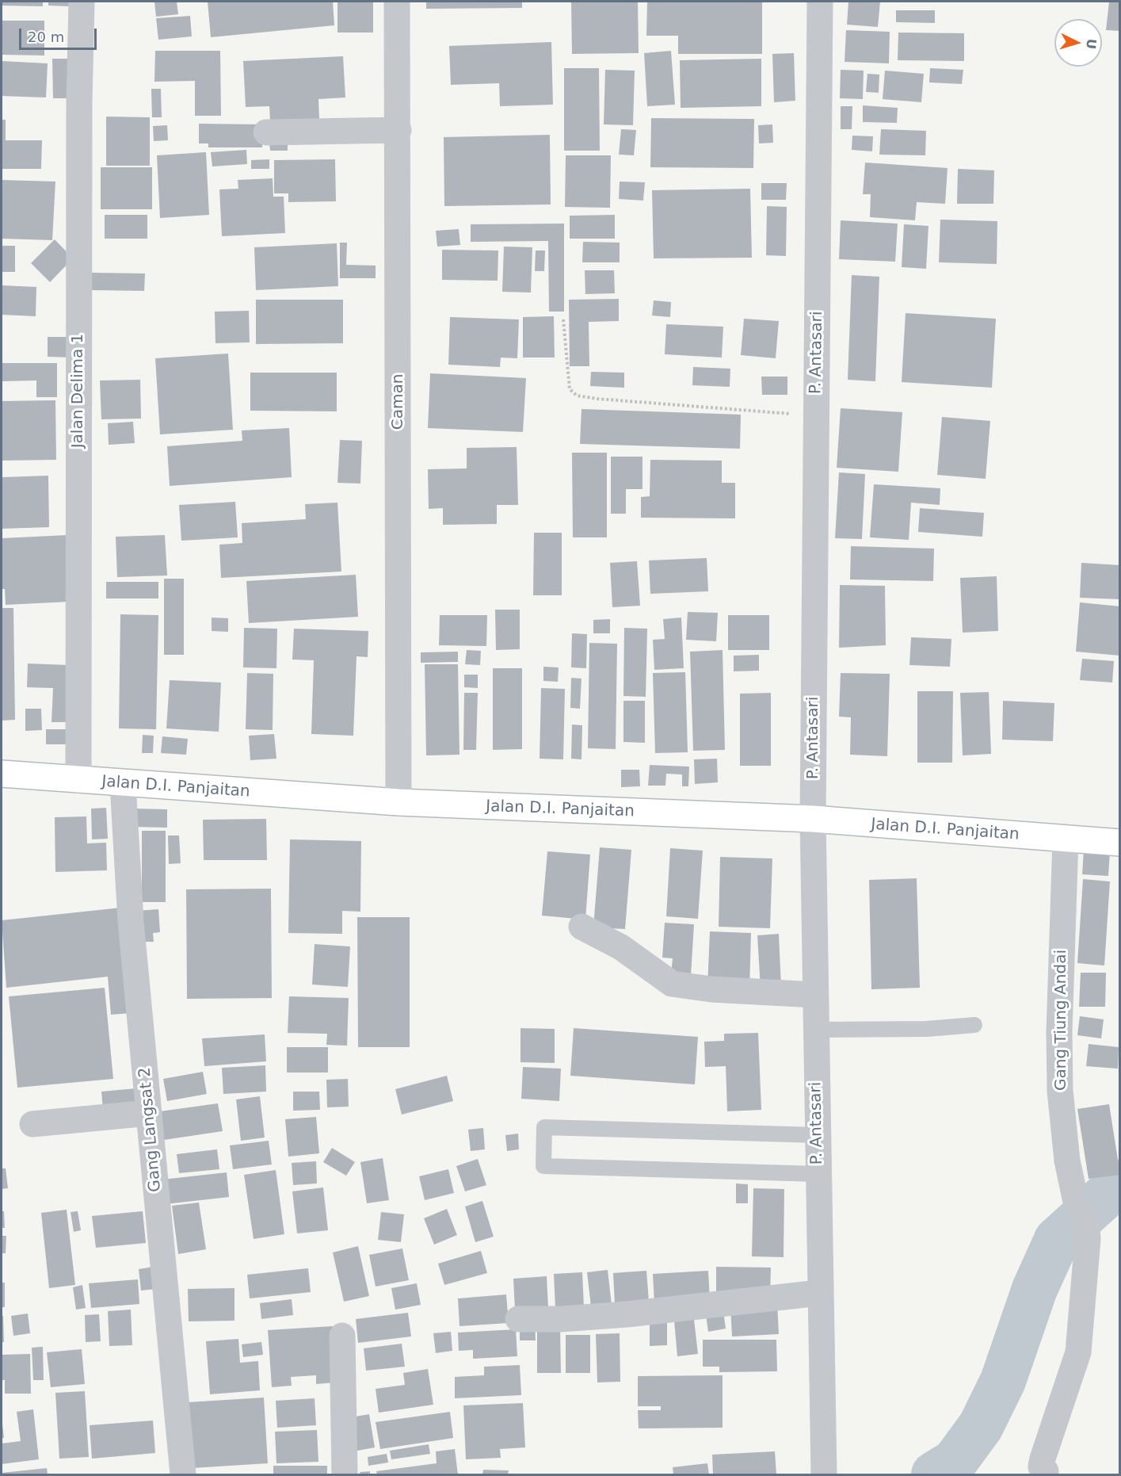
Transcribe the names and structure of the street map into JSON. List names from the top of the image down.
{
  "streets": {
    "street": [
      "P. Antasari",
      "Jalan Delima 1",
      "Caman",
      "Jalan D.I. Panjaitan",
      "Gang Tiung Andai",
      "Gang Langsat 2"
    ]
  },
  "crossings": [
    ["P. Antasari", "Jalan D.I. Panjaitan"],
    ["Jalan Delima 1", "Jalan D.I. Panjaitan"],
    ["Caman", "Jalan D.I. Panjaitan"],
    ["Jalan D.I. Panjaitan", "Gang Tiung Andai"],
    ["Jalan D.I. Panjaitan", "Gang Langsat 2"]
  ],
  "scale_bar": "20 m",
  "north": "right"
}
